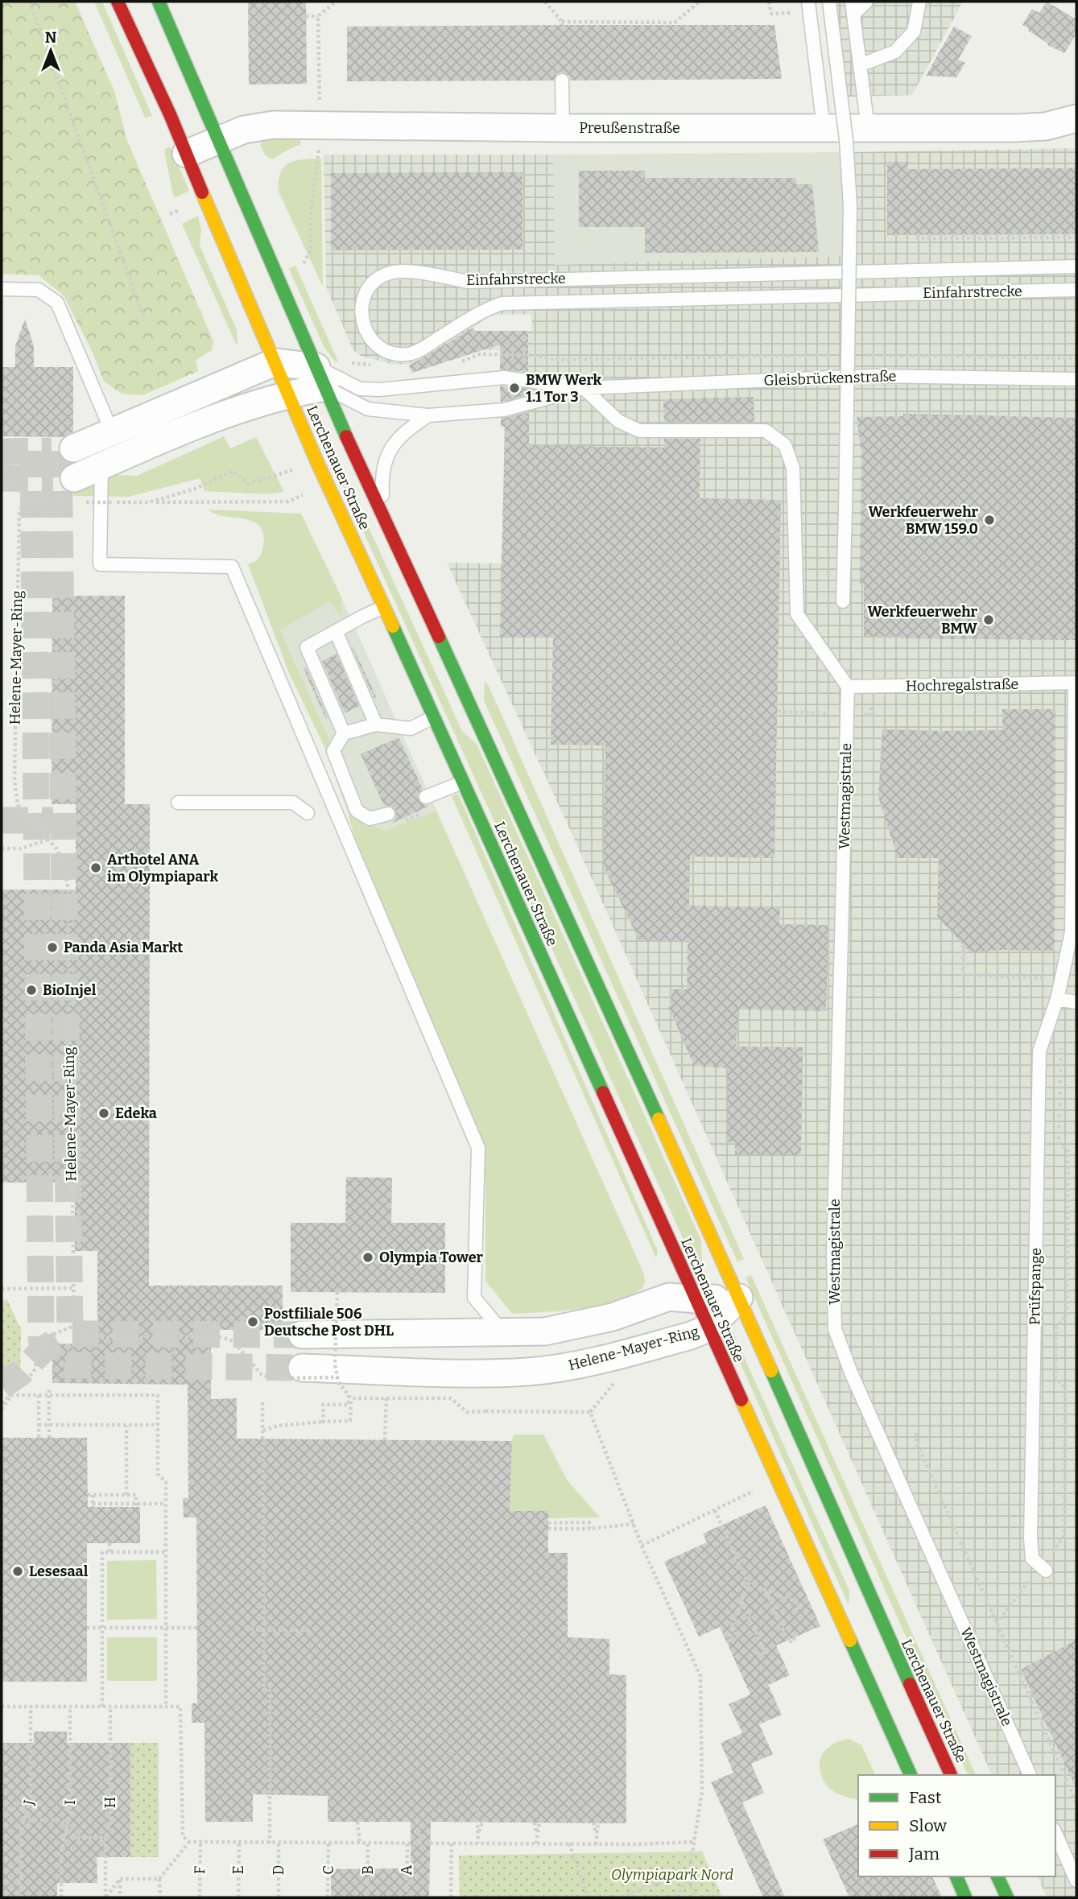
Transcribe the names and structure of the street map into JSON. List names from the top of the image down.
{
  "streets": {
    "main road": ["Lerchenauer Straße"],
    "street": ["Preußenstraße", "Helene-Mayer-Ring"],
    "lane": [
      "Einfahrstrecke",
      "Gleisbrückenstraße",
      "Hochregalstraße",
      "Westmagistrale",
      "Prüfspange"
    ],
    "path": [
      "J",
      "I",
      "H",
      "F",
      "E",
      "D",
      "C",
      "B",
      "A"
    ]
  },
  "crossings": [
    ["Preußenstraße", "Lerchenauer Straße"],
    ["Lerchenauer Straße", "Helene-Mayer-Ring"],
    ["Hochregalstraße", "Westmagistrale"],
    ["Hochregalstraße", "Prüfspange"]
  ],
  "parks": ["Olympiapark Nord"],
  "places": [
    "BMW Werk 1.1 Tor 3",
    "Werkfeuerwehr BMW 159.0",
    "Werkfeuerwehr BMW",
    "Arthotel ANA im Olympiapark",
    "Panda Asia Markt",
    "BioInjel",
    "Edeka",
    "Olympia Tower",
    "Postfiliale 506 Deutsche Post DHL",
    "Lesesaal"
  ],
  "legend": ["Fast", "Slow", "Jam"],
  "north": "top"
}
